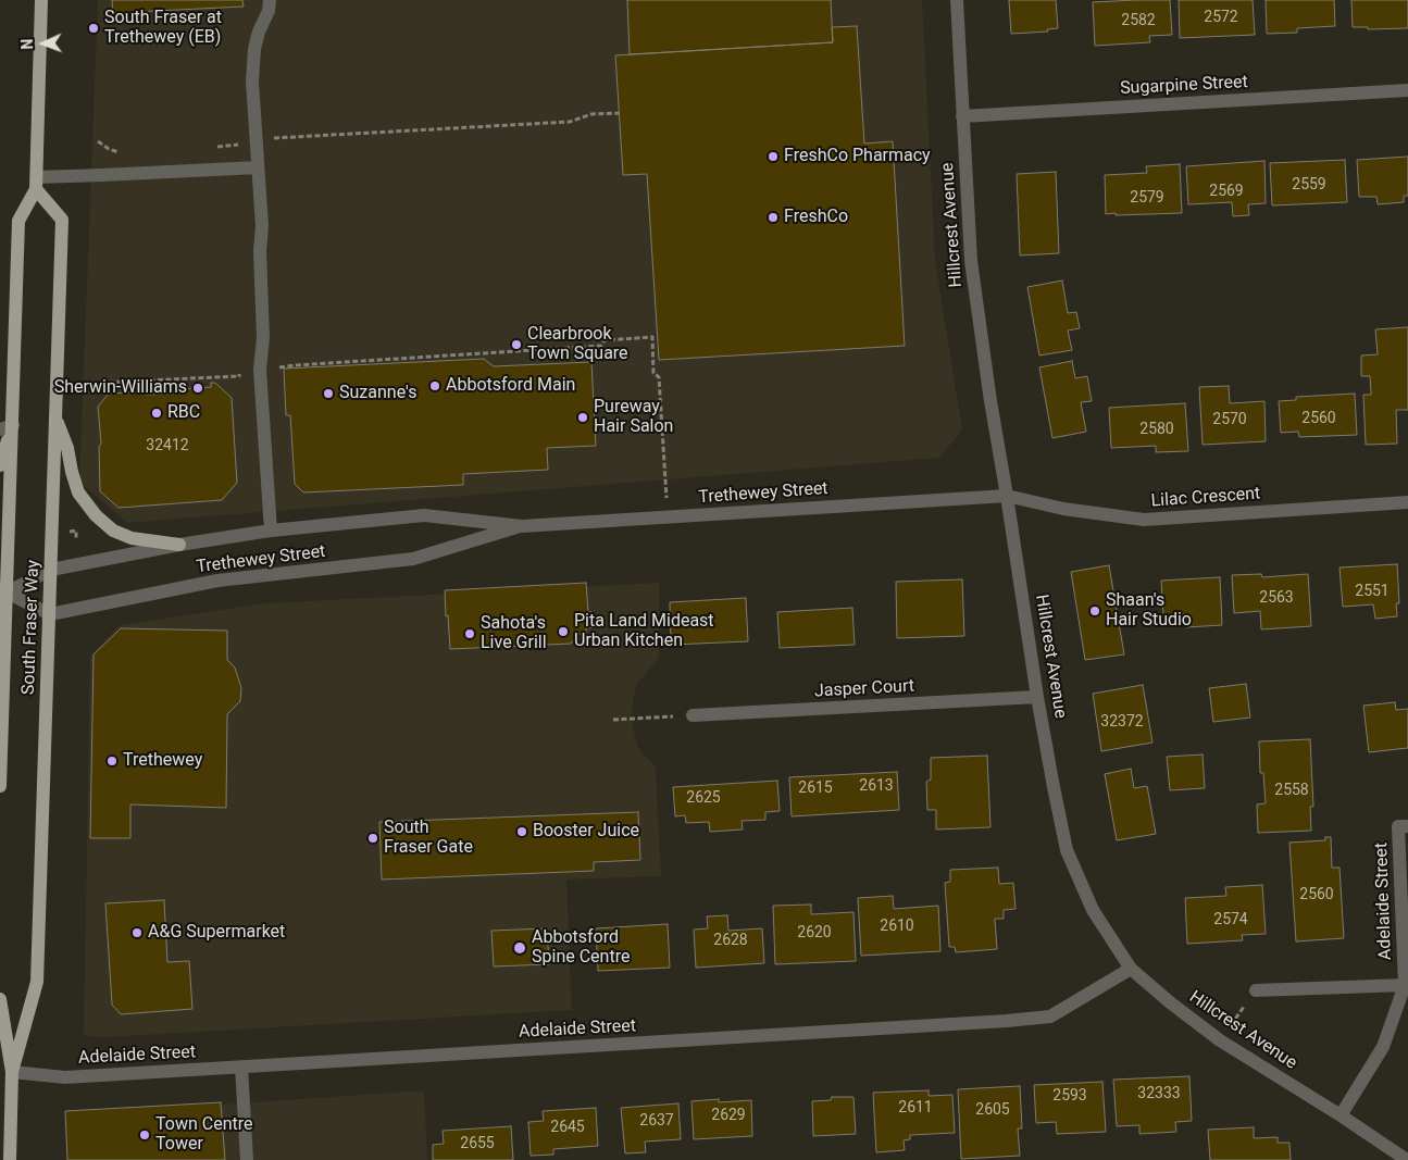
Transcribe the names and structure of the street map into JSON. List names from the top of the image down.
{
  "streets": {
    "main road": ["South Fraser Way"],
    "street": [
      "Sugarpine Street",
      "Hillcrest Avenue",
      "Trethewey Street",
      "Lilac Crescent",
      "Jasper Court",
      "Adelaide Street"
    ]
  },
  "crossings": [
    ["Sugarpine Street", "Hillcrest Avenue"],
    ["Hillcrest Avenue", "Trethewey Street"],
    ["Hillcrest Avenue", "Lilac Crescent"],
    ["Hillcrest Avenue", "Jasper Court"],
    ["Hillcrest Avenue", "Adelaide Street"],
    ["Trethewey Street", "Lilac Crescent"],
    ["Trethewey Street", "South Fraser Way"],
    ["South Fraser Way", "Adelaide Street"]
  ],
  "places": [
    "South Fraser at Trethewey (EB)",
    "FreshCo Pharmacy",
    "FreshCo",
    "Clearbrook Town Square",
    "Abbotsford Main",
    "Sherwin-Williams",
    "Suzanne's",
    "RBC",
    "Pureway Hair Salon",
    "Shaan's Hair Studio",
    "Pita Land Mideast Urban Kitchen",
    "Sahota's Live Grill",
    "Trethewey",
    "Booster Juice",
    "South Fraser Gate",
    "A&G Supermarket",
    "Abbotsford Spine Centre",
    "Town Centre Tower"
  ],
  "house_numbers": [
    "2572",
    "2582",
    "2559",
    "2569",
    "2579",
    "2560",
    "2570",
    "2580",
    "32412",
    "2551",
    "2563",
    "32372",
    "2613",
    "2615",
    "2558",
    "2625",
    "2560",
    "2574",
    "2610",
    "2620",
    "2628",
    "32333",
    "2593",
    "2611",
    "2605",
    "2629",
    "2637",
    "2645",
    "2655"
  ],
  "north": "left"
}
